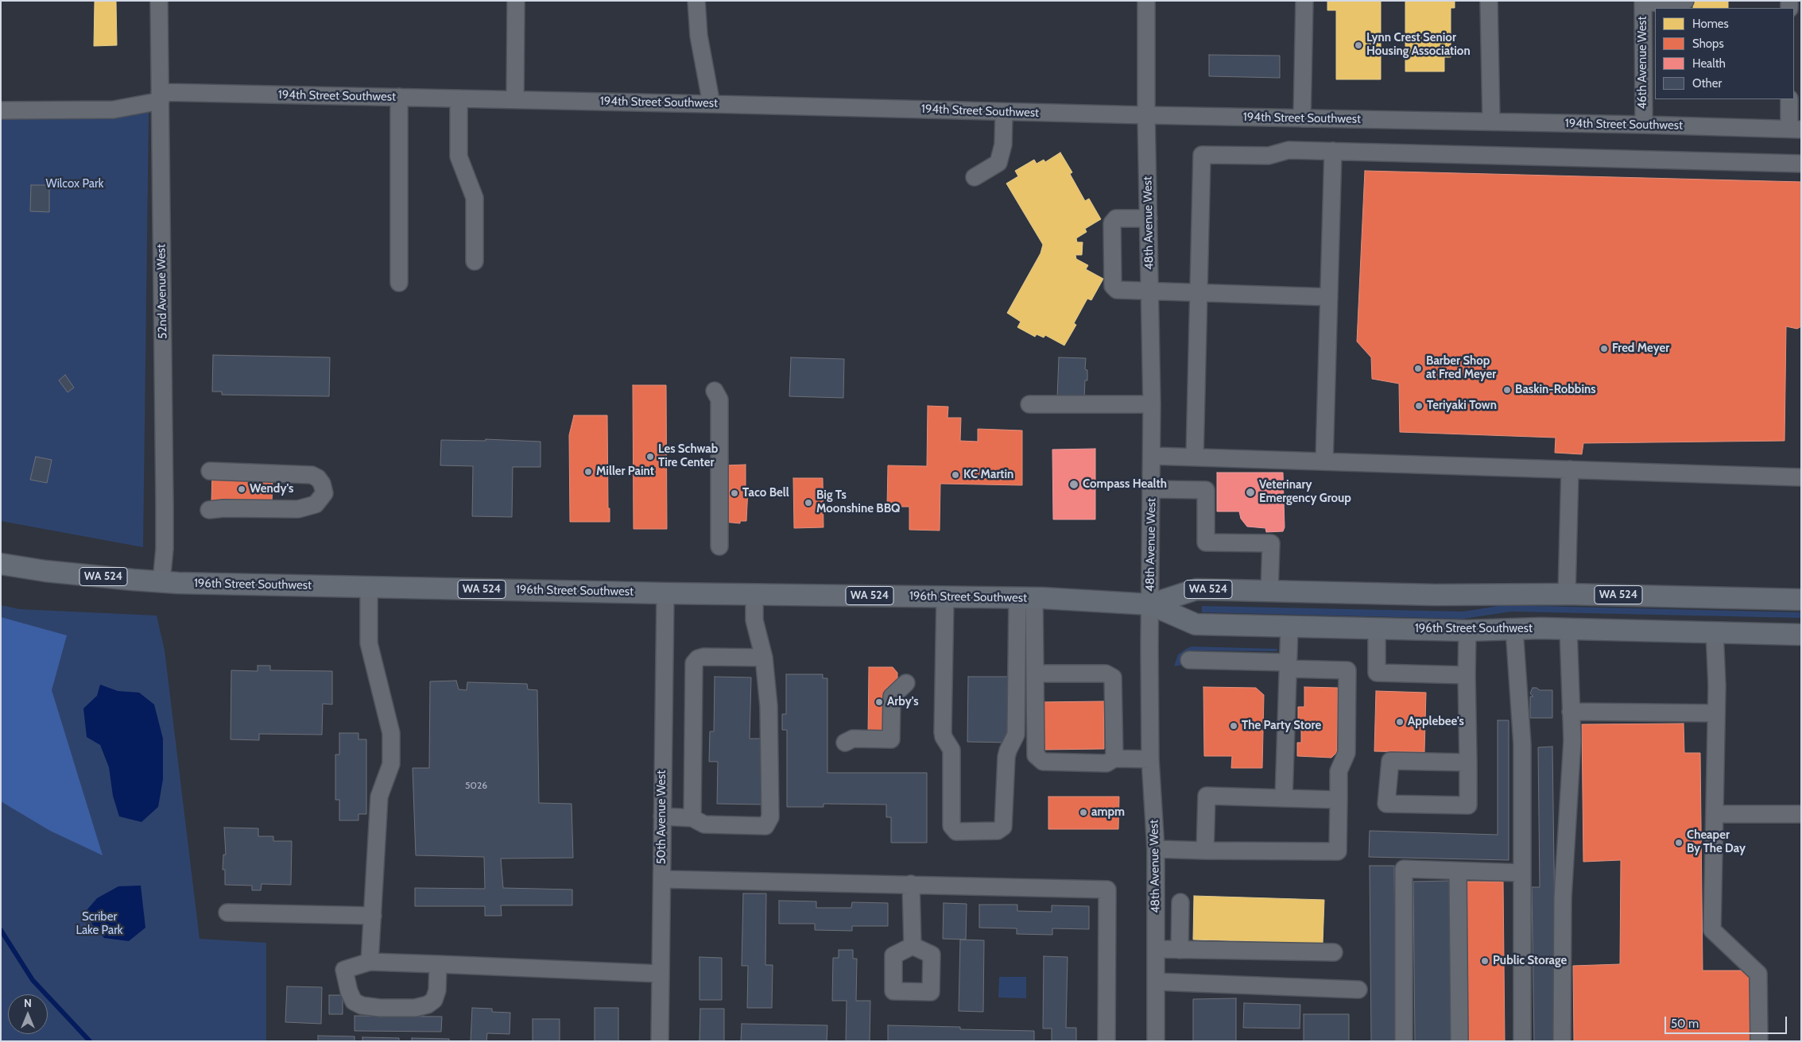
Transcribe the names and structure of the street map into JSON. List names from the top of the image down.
{
  "streets": {
    "main road": ["WA 524", "196th Street Southwest"],
    "street": [
      "46th Avenue West",
      "194th Street Southwest",
      "48th Avenue West",
      "52nd Avenue West",
      "50th Avenue West"
    ]
  },
  "crossings": [
    ["46th Avenue West", "194th Street Southwest"],
    ["194th Street Southwest", "48th Avenue West"],
    ["194th Street Southwest", "52nd Avenue West"],
    ["48th Avenue West", "196th Street Southwest"],
    ["52nd Avenue West", "196th Street Southwest"],
    ["196th Street Southwest", "50th Avenue West"]
  ],
  "parks": ["Wilcox Park", "Scriber Lake Park"],
  "places": [
    "Lynn Crest Senior Housing Association",
    "Fred Meyer",
    "Barber Shop at Fred Meyer",
    "Baskin-Robbins",
    "Teriyaki Town",
    "Les Schwab Tire Center",
    "Miller Paint",
    "KC Martin",
    "Compass Health",
    "Wendy's",
    "Veterinary Emergency Group",
    "Taco Bell",
    "Big Ts Moonshine BBQ",
    "Arby's",
    "Applebee's",
    "The Party Store",
    "ampm",
    "Cheaper By The Day",
    "Public Storage"
  ],
  "house_numbers": ["5026"],
  "legend": [
    "Homes",
    "Shops",
    "Health",
    "Other"
  ],
  "scale_bar": "50 m",
  "north": "top"
}
